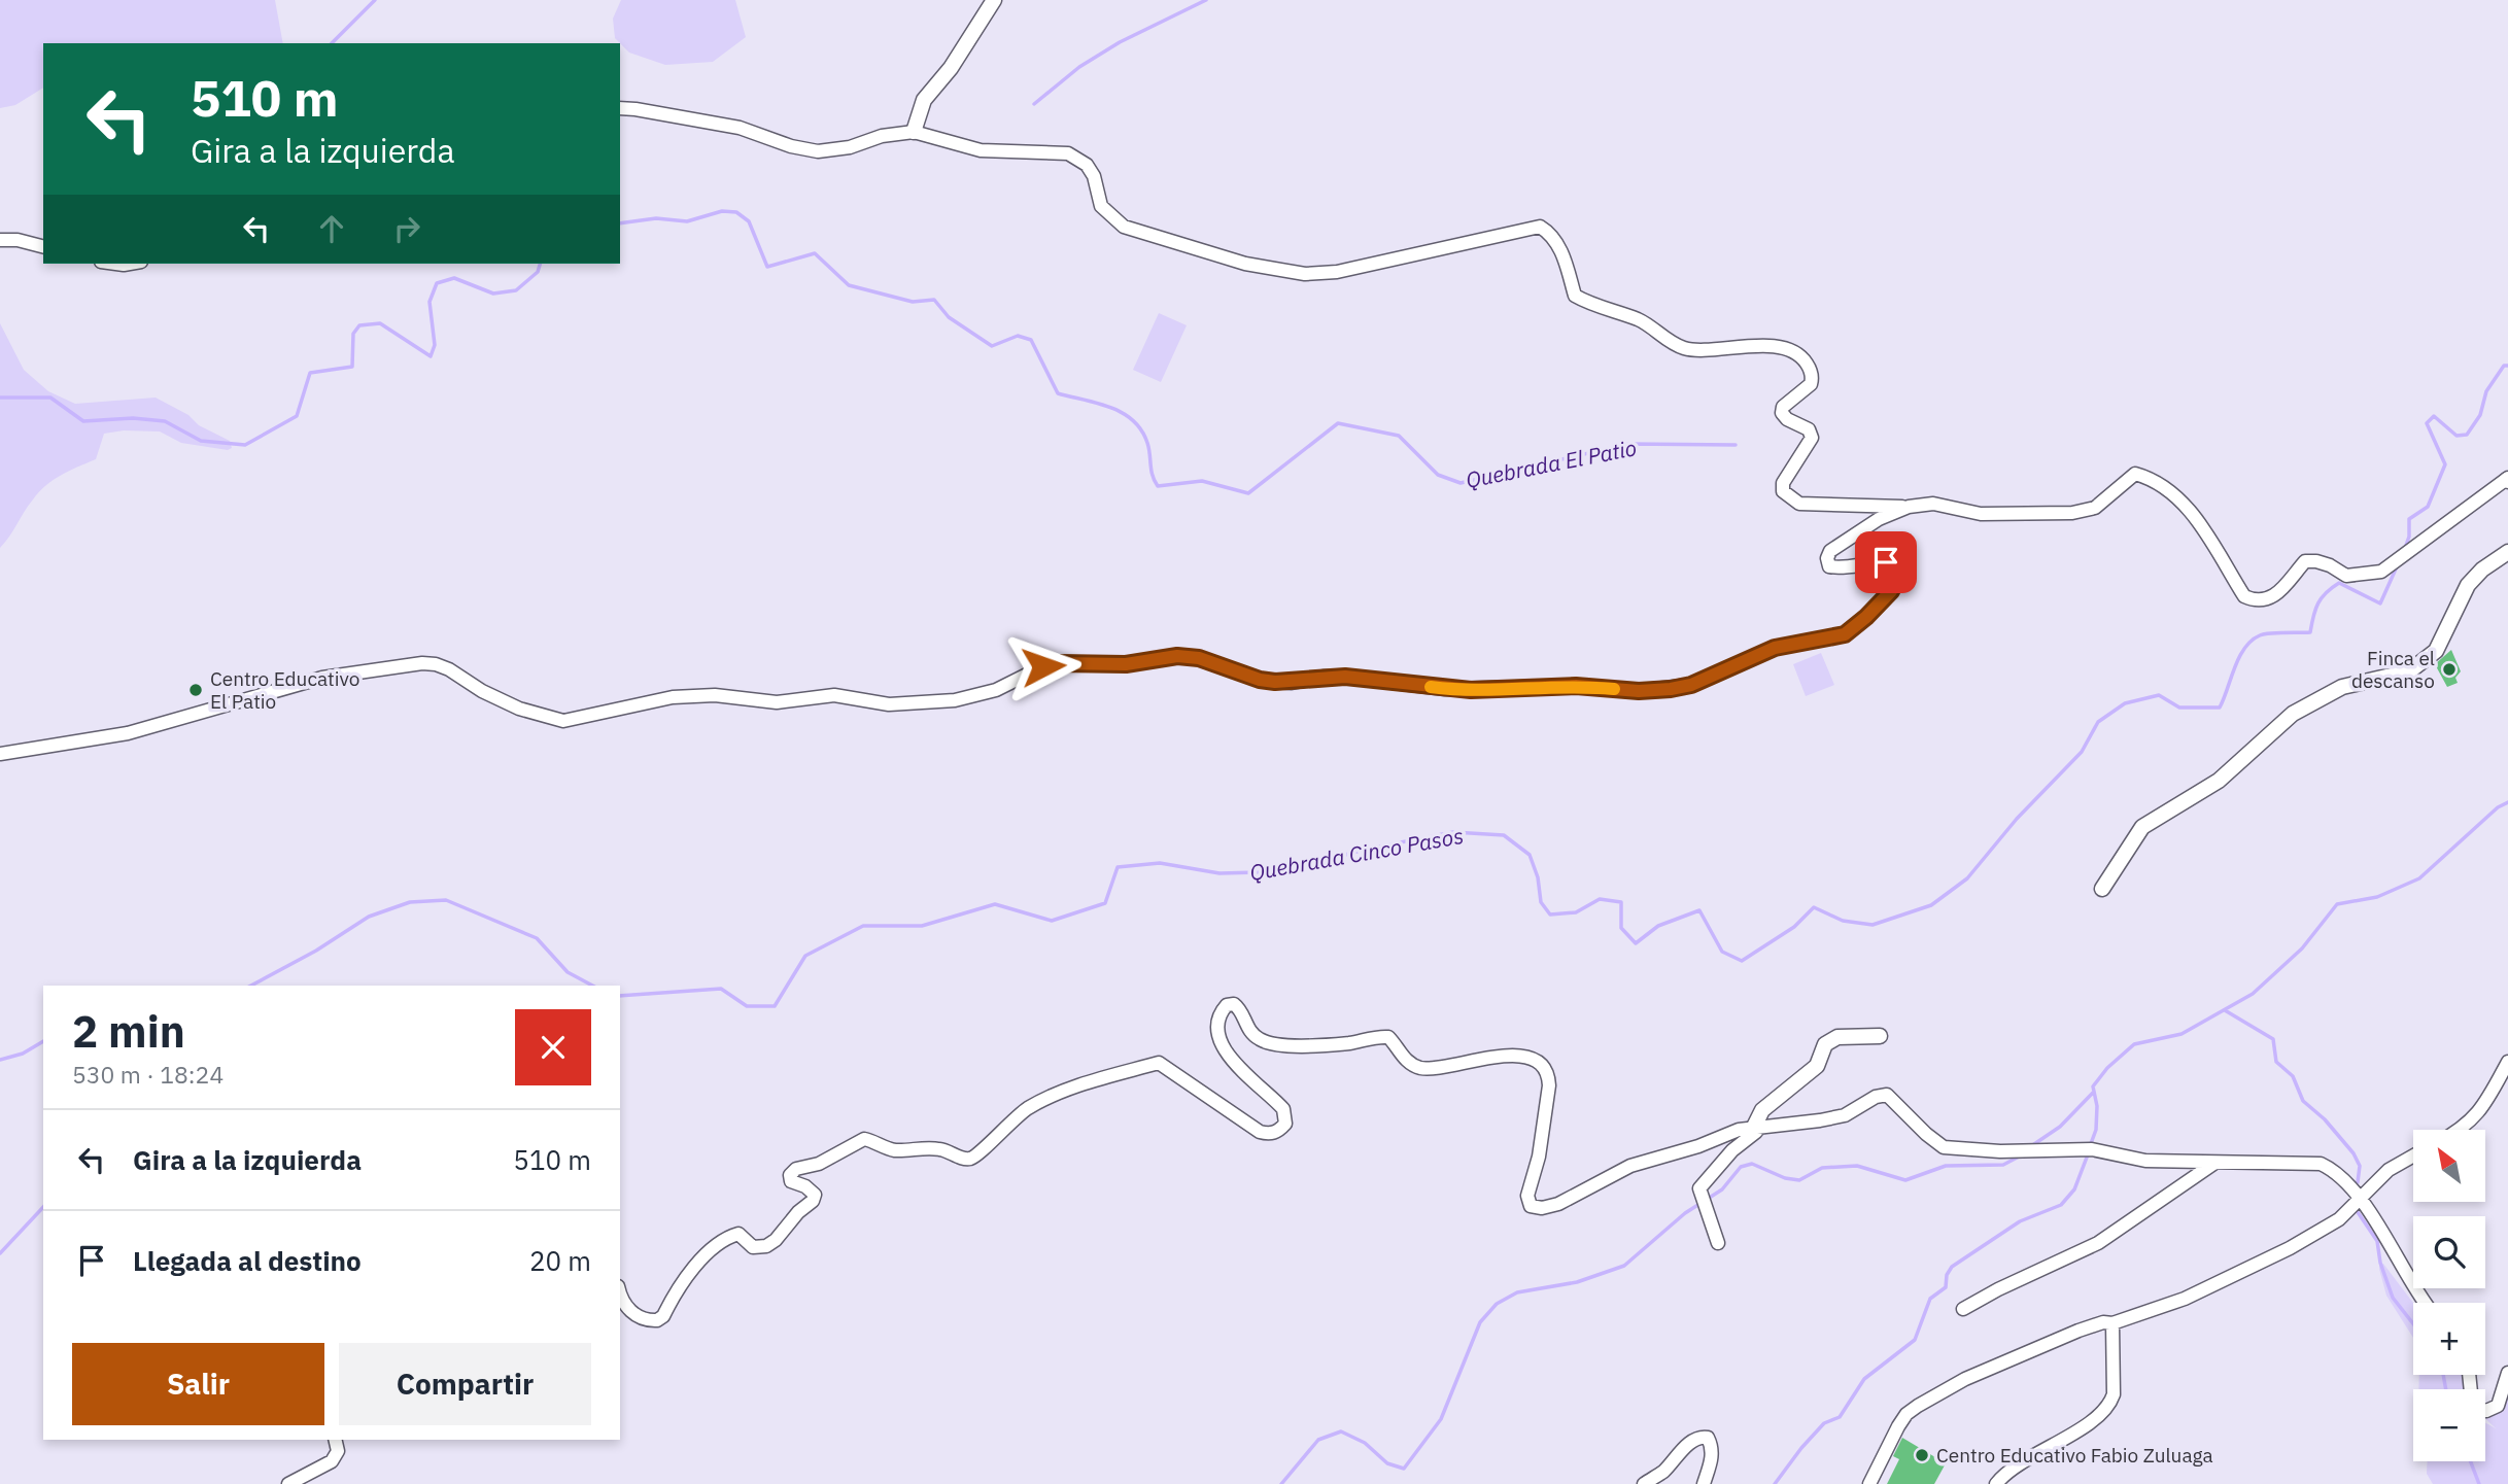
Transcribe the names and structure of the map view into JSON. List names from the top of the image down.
{
  "water": ["Quebrada El Patio", "Quebrada Cinco Pasos"],
  "places": ["Finca el descanso", "Centro Educativo El Patio", "Centro Educativo Fabio Zuluaga"],
  "north": "top left",
  "page": {
    "turn": ["510 m", "Gira a la izquierda"],
    "heading": ["2 min", "530 m · 18:24"],
    "list": [
      {
        "name": "Gira a la izquierda",
        "value": "510 m"
      },
      {
        "name": "Llegada al destino",
        "value": "20 m"
      }
    ],
    "map_buttons": ["+", "−"],
    "buttons": ["Salir", "Compartir"]
  }
}
